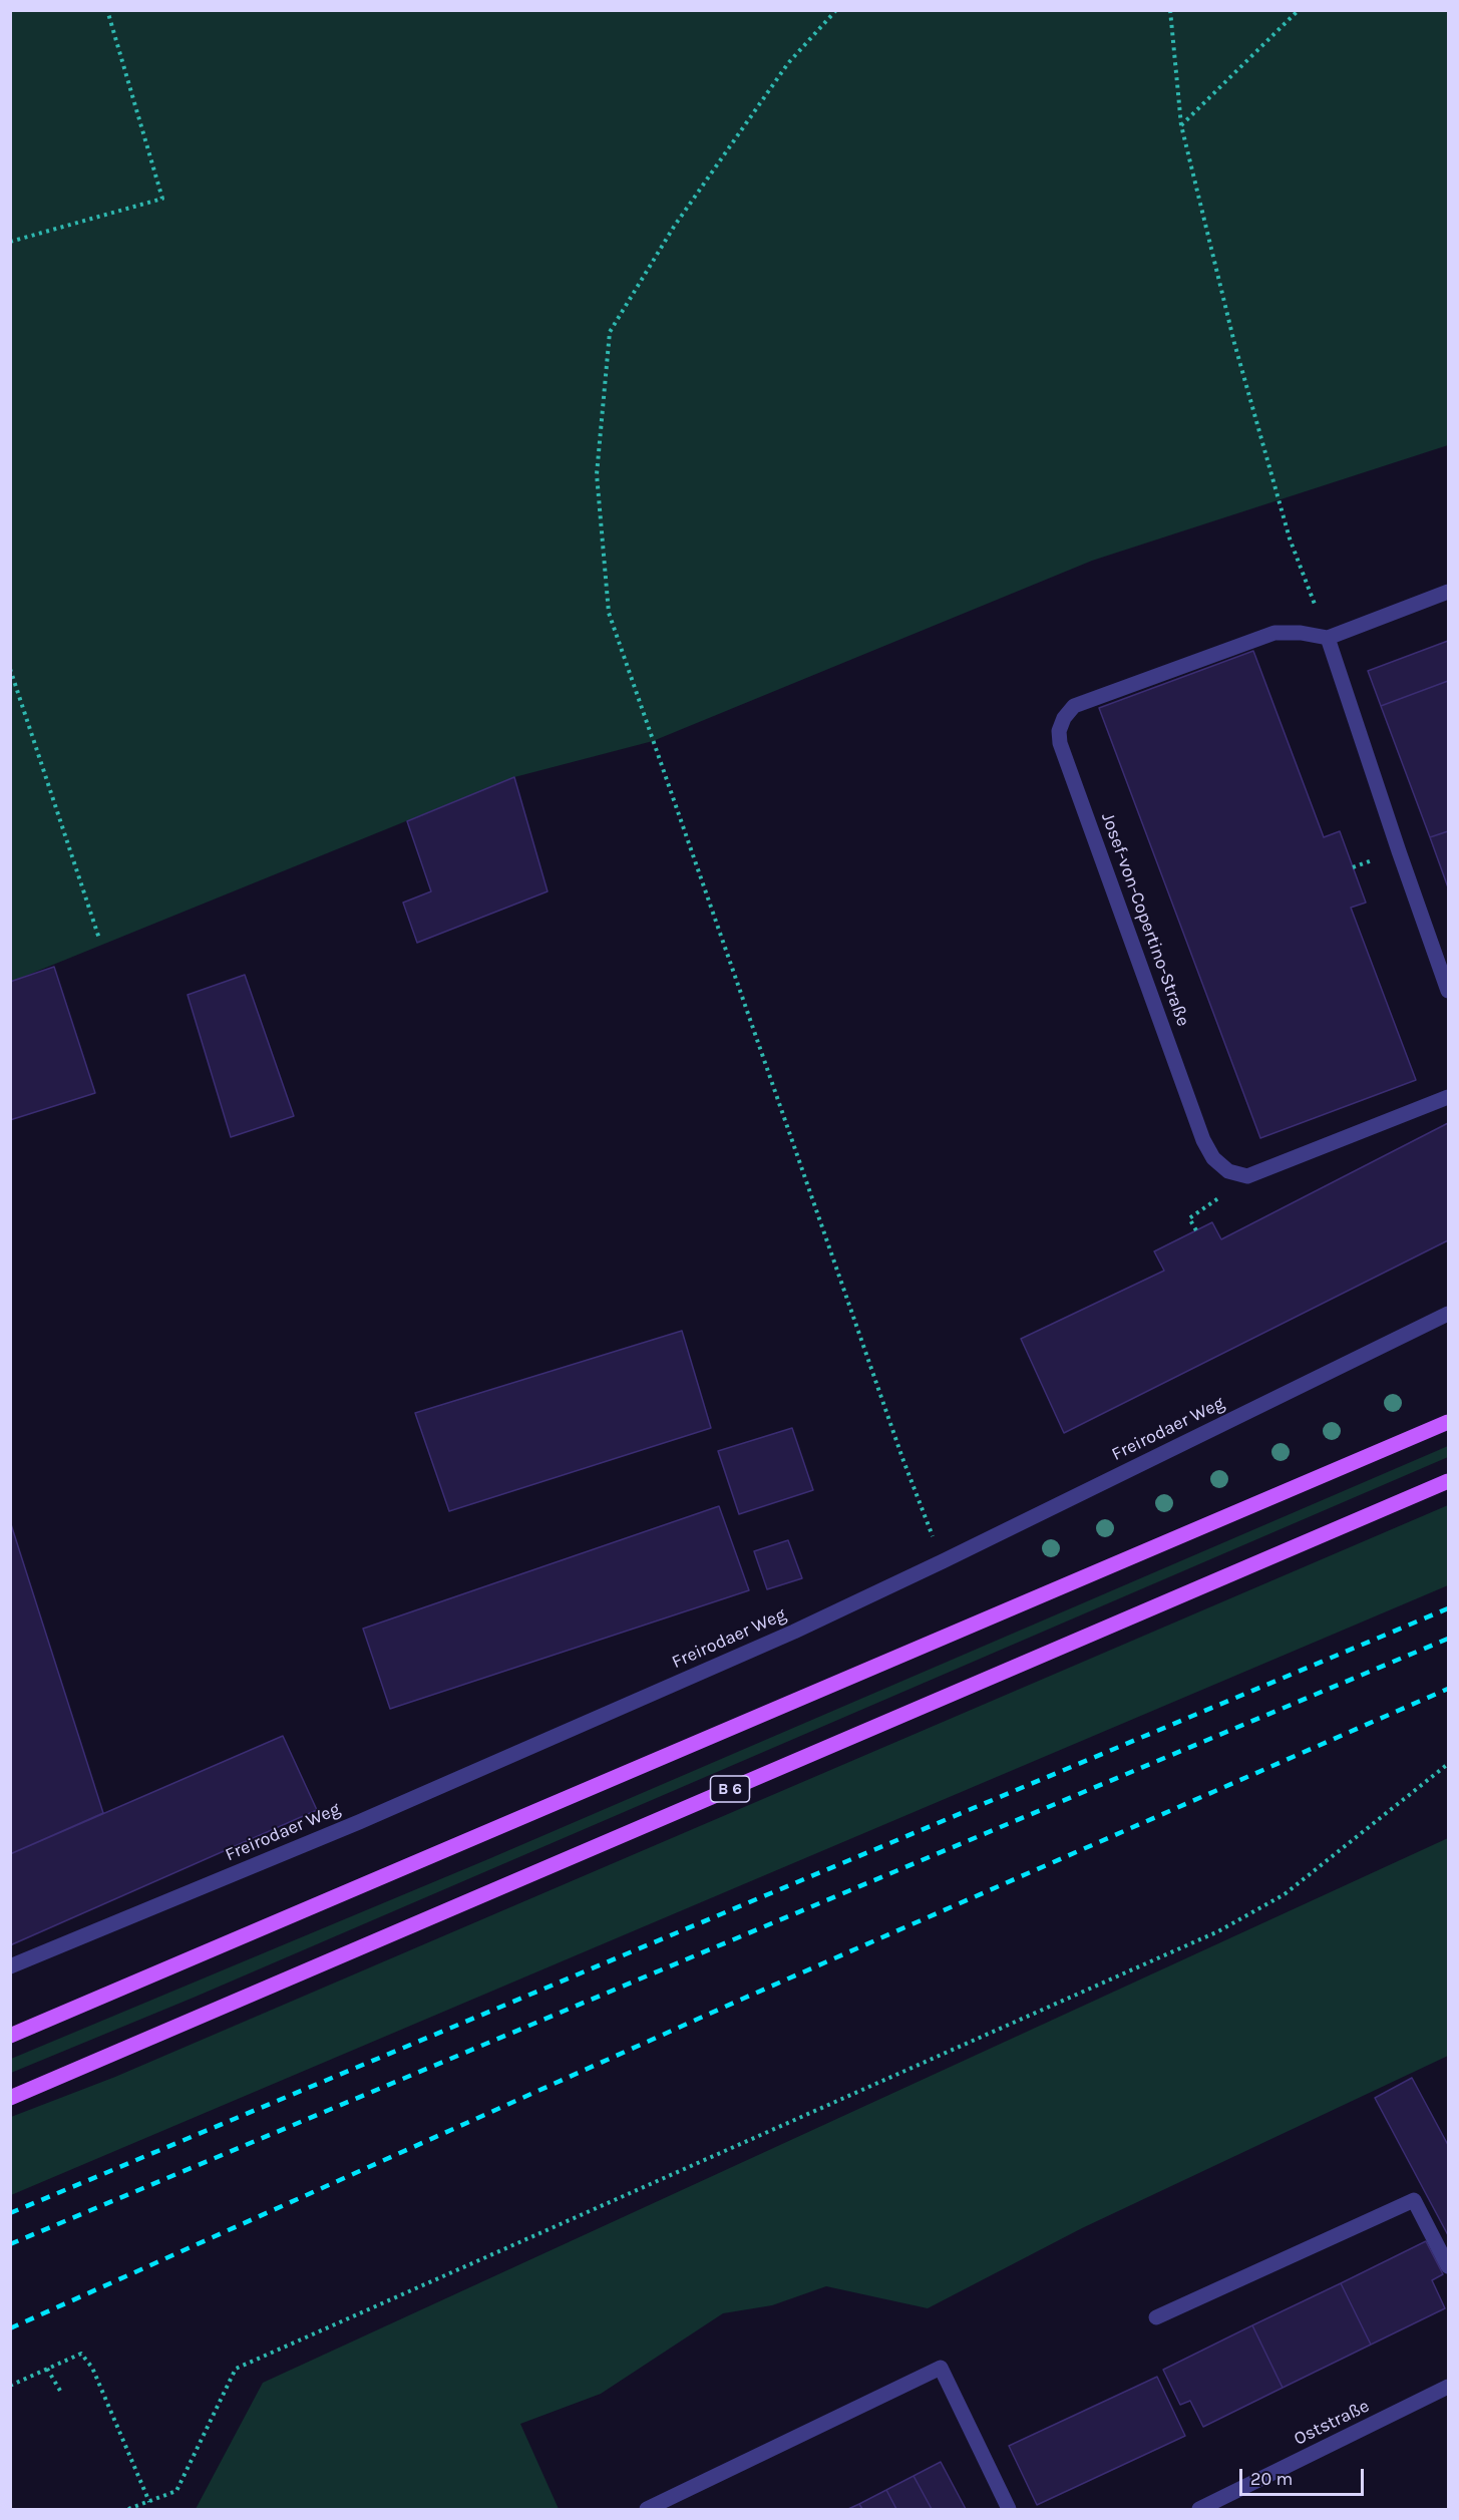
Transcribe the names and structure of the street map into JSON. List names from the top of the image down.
{
  "streets": {
    "main road": ["B 6"],
    "street": ["Josef-von-Copertino-Straße", "Freirodaer Weg", "Oststraße"]
  },
  "scale_bar": "20 m"
}
